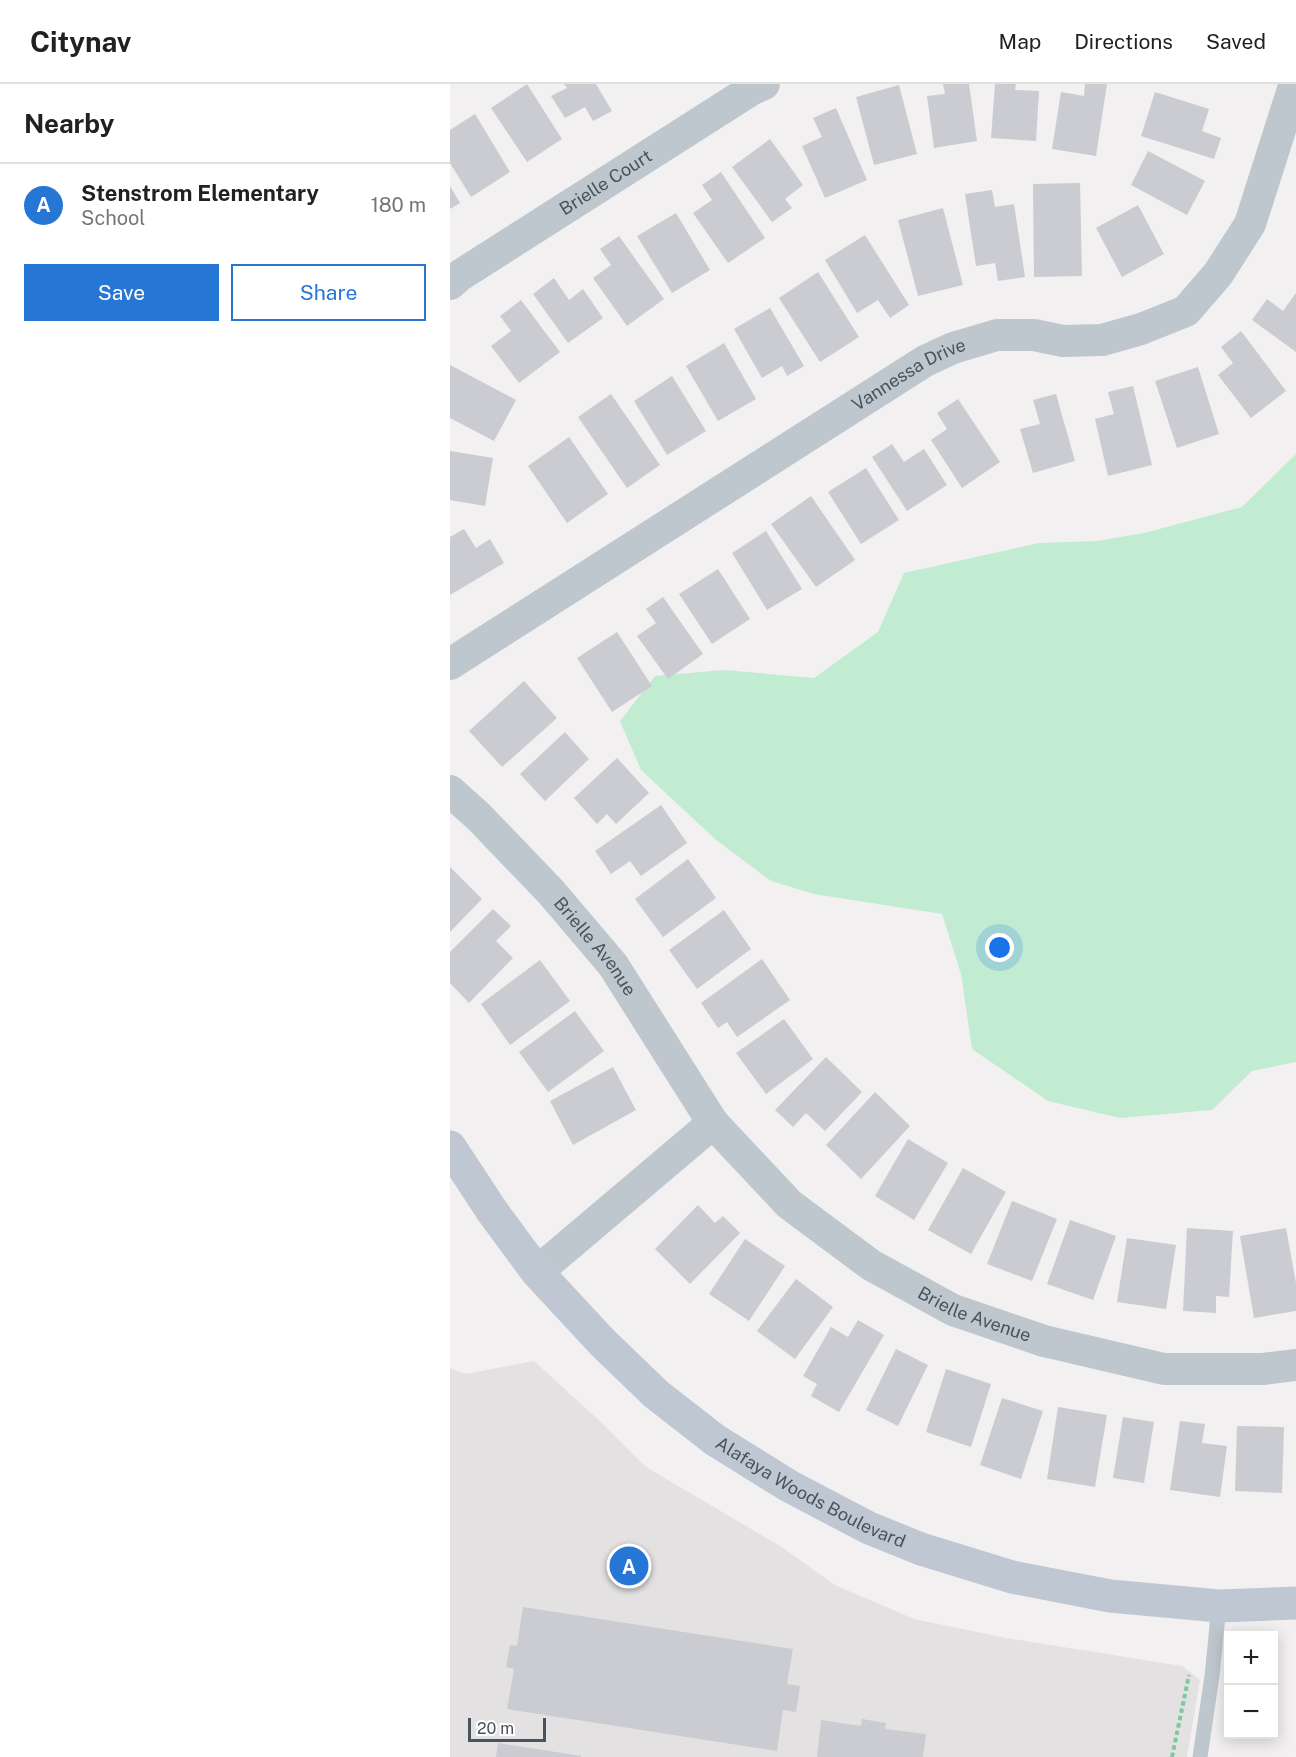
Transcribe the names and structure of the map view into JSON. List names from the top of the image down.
{
  "streets": {
    "street": [
      "Brielle Court",
      "Vannessa Drive",
      "Brielle Avenue",
      "Alafaya Woods Boulevard"
    ]
  },
  "scale_bar": "20 m",
  "page": {
    "header": "Citynav",
    "nav": ["Map", "Directions", "Saved"],
    "heading": "Nearby",
    "list": [
      {
        "mark": "A",
        "name": "Stenstrom Elementary",
        "note": "School",
        "value": "180 m"
      }
    ],
    "buttons": ["Save", "Share"],
    "pins": "A",
    "map_buttons": ["+", "−"],
    "scale": "20 m"
  }
}
